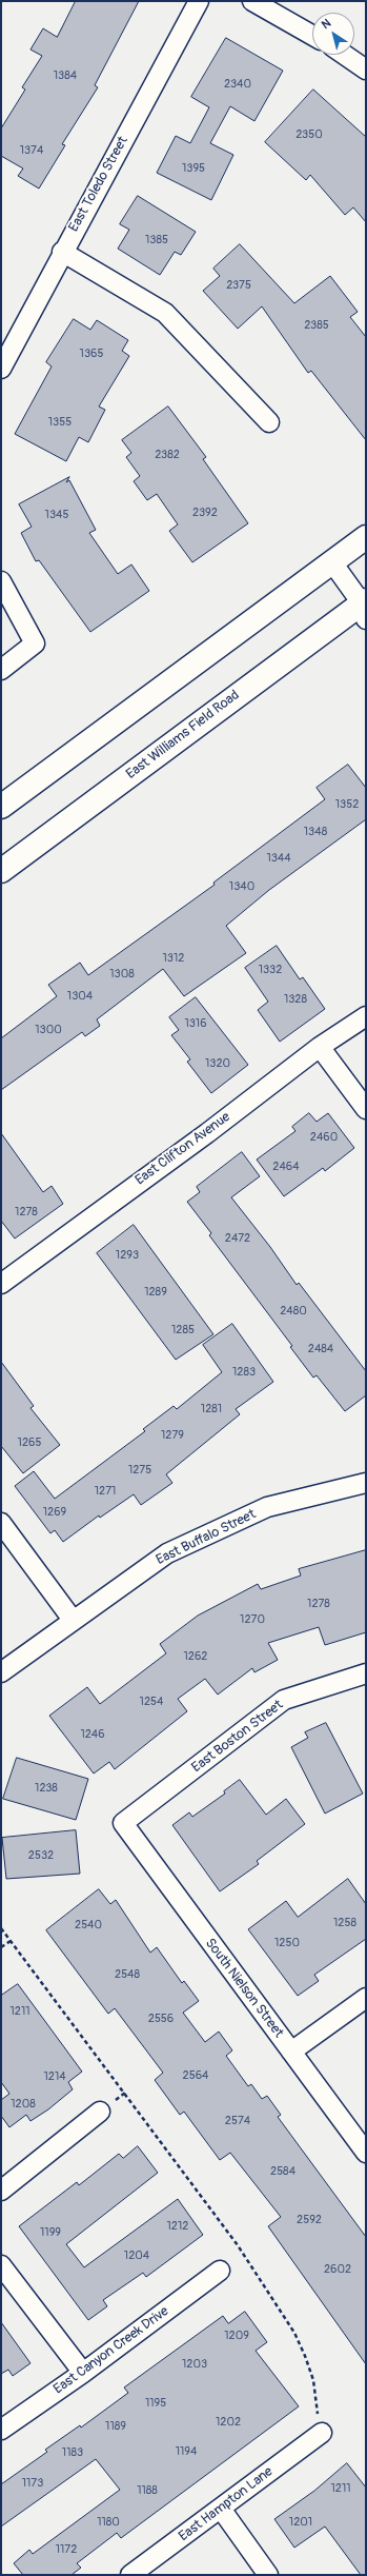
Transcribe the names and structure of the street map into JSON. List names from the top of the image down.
{
  "streets": {
    "main road": ["East Williams Field Road"],
    "street": [
      "East Toledo Street",
      "East Clifton Avenue",
      "East Buffalo Street",
      "East Boston Street",
      "South Nielson Street",
      "East Canyon Creek Drive",
      "East Hampton Lane"
    ]
  },
  "crossings": [
    ["East Boston Street", "South Nielson Street"]
  ],
  "house_numbers": [
    "1384",
    "2340",
    "2350",
    "1374",
    "1395",
    "1385",
    "2375",
    "2385",
    "1365",
    "1355",
    "2382",
    "2392",
    "1345",
    "1352",
    "1348",
    "1344",
    "1340",
    "1312",
    "1332",
    "1308",
    "1304",
    "1328",
    "1316",
    "1300",
    "1320",
    "2460",
    "2464",
    "1278",
    "2472",
    "1293",
    "1289",
    "2480",
    "1285",
    "2484",
    "1283",
    "1281",
    "1279",
    "1265",
    "1275",
    "1271",
    "1269",
    "1278",
    "1270",
    "1262",
    "1254",
    "1246",
    "1238",
    "2532",
    "1258",
    "2540",
    "1250",
    "2548",
    "1211",
    "2556",
    "2564",
    "1214",
    "1208",
    "2574",
    "2584",
    "2592",
    "1212",
    "1199",
    "1204",
    "2602",
    "1209",
    "1203",
    "1195",
    "1202",
    "1189",
    "1194",
    "1183",
    "1173",
    "1211",
    "1188",
    "1180",
    "1201",
    "1172"
  ],
  "north": "top left"
}
